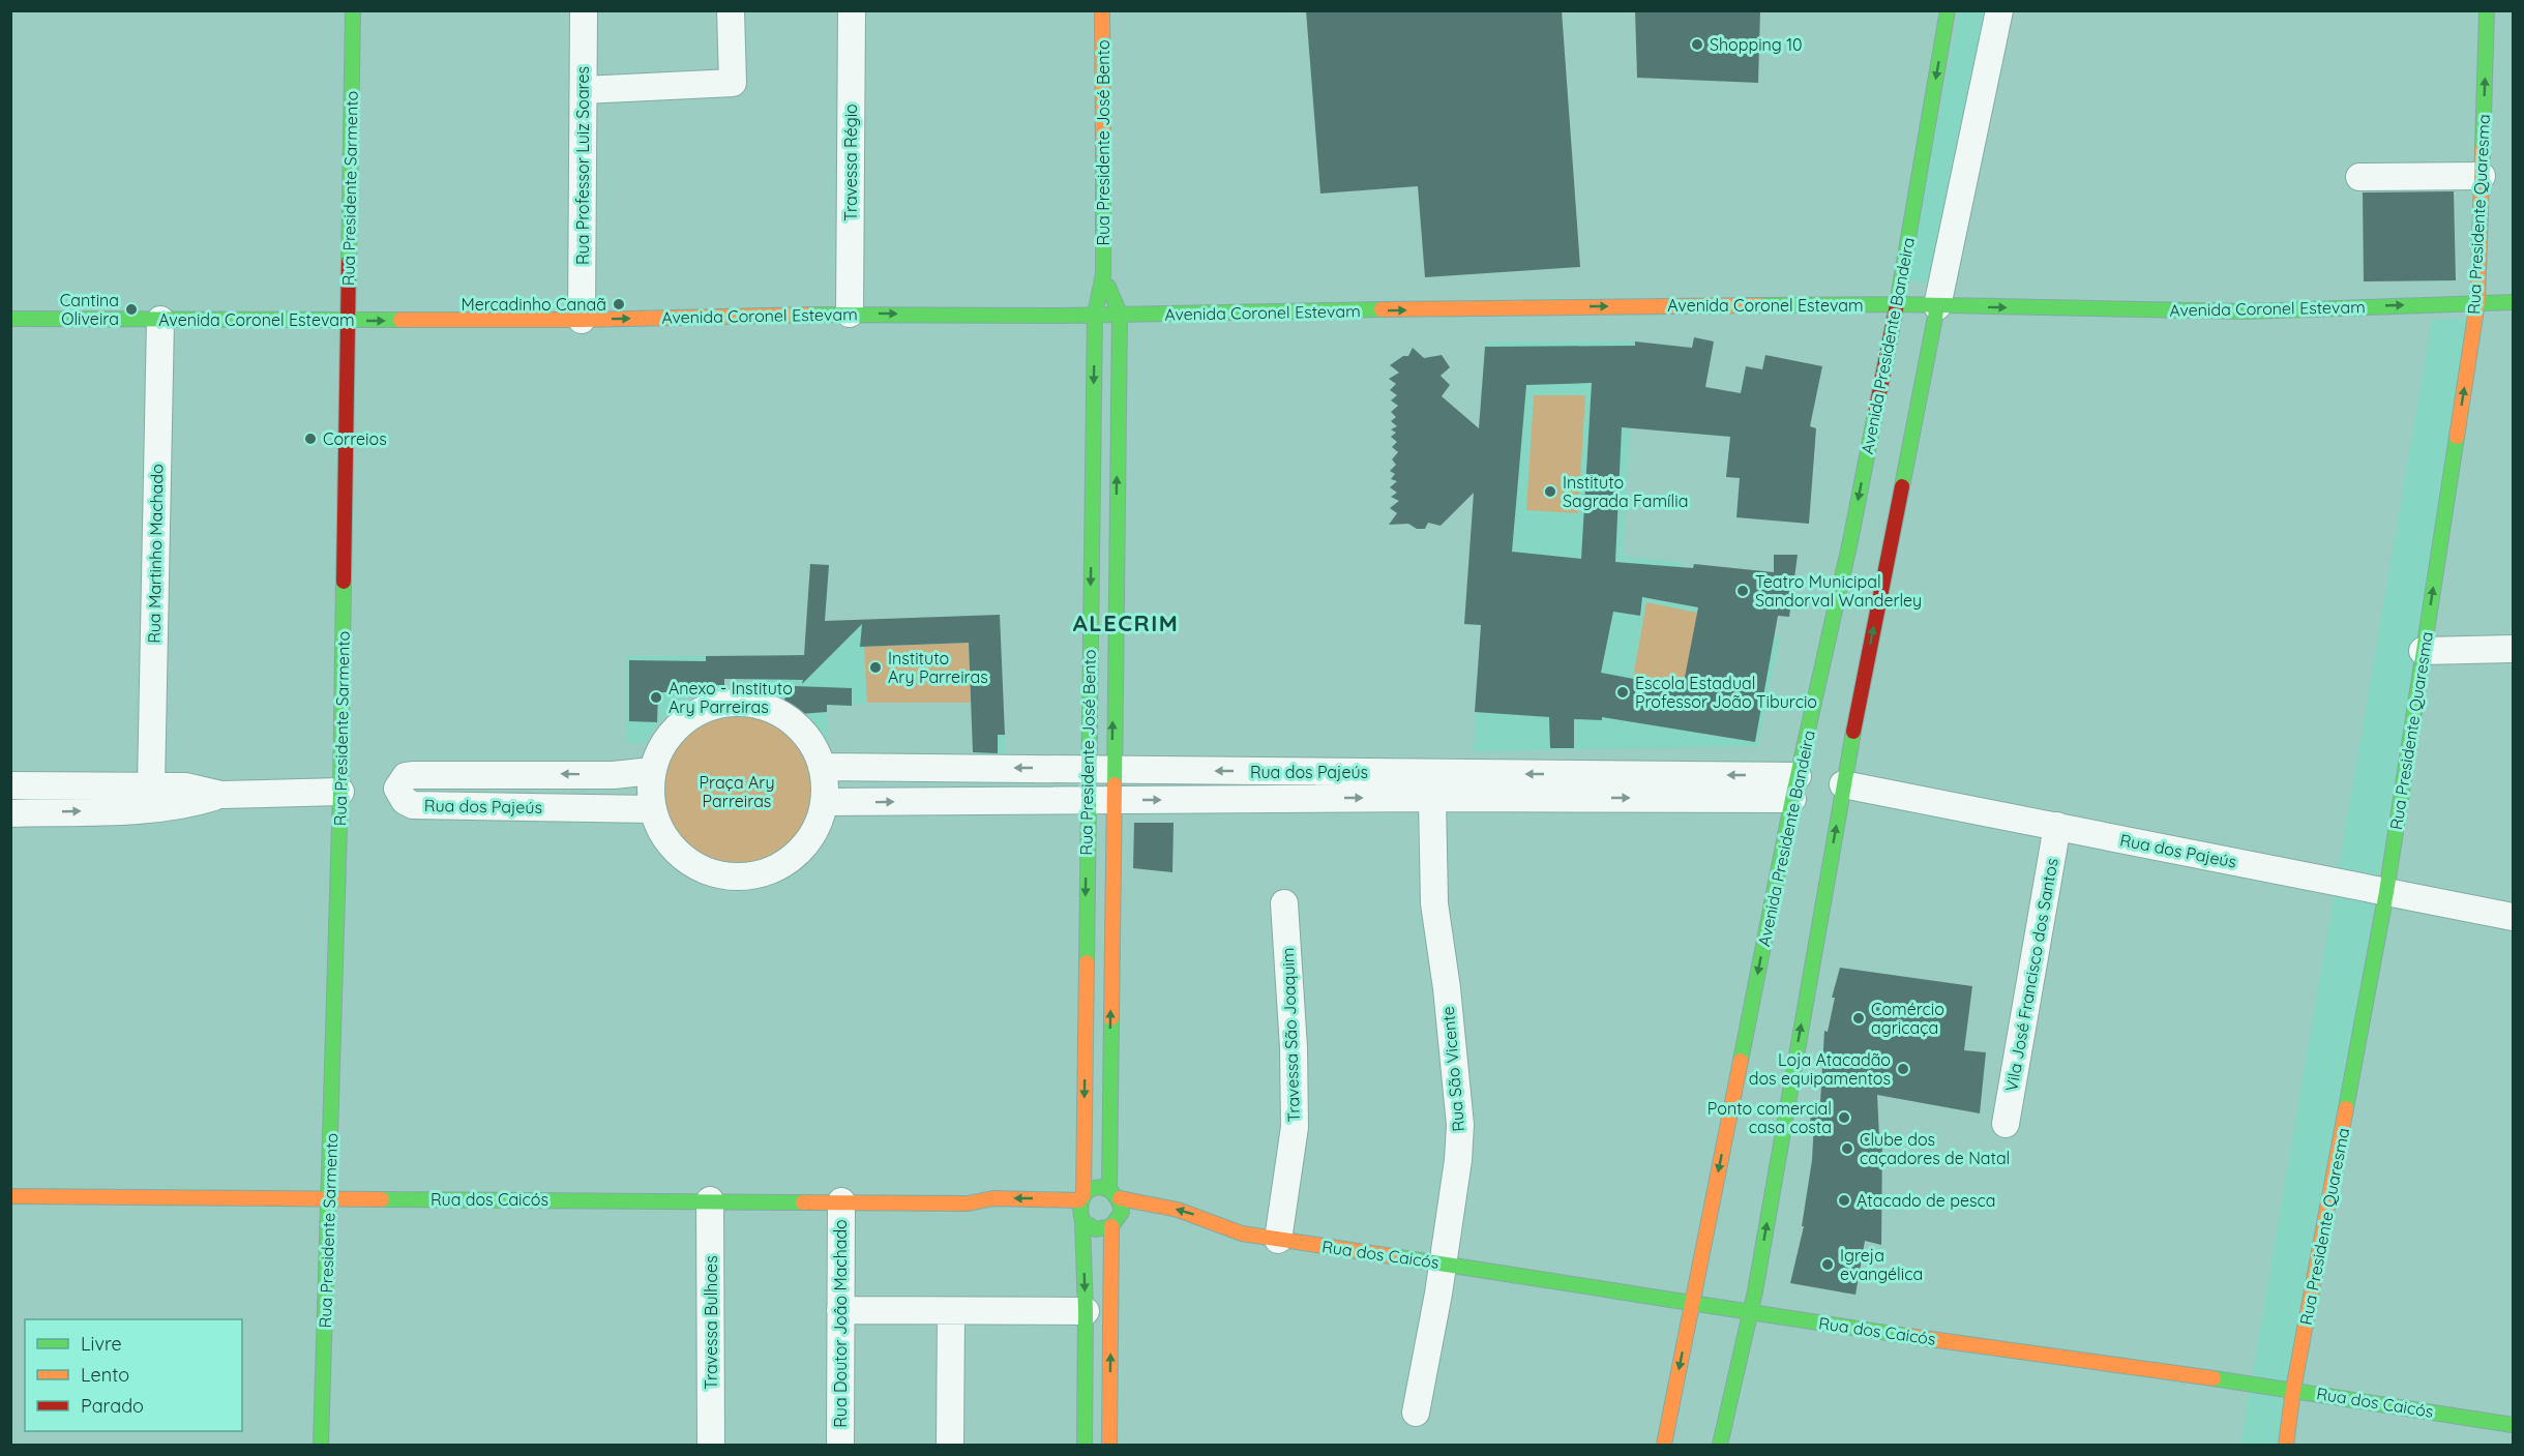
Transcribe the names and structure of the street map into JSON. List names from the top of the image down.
{
  "streets": {
    "street": [
      "Rua Presidente José Bento",
      "Travessa Régio",
      "Rua Professor Luiz Soares",
      "Rua Presidente Sarmento",
      "Rua Presidente Quaresma",
      "Avenida Coronel Estevam",
      "Avenida Presidente Bandeira",
      "Rua Martinho Machado",
      "Rua dos Pajeús",
      "Vila José Francisco dos Santos",
      "Travessa São Joaquim",
      "Rua São Vicente",
      "Rua dos Caicós",
      "Travessa Bulhoes",
      "Rua Doutor Joâo Machado"
    ]
  },
  "crossings": [
    ["Rua Presidente José Bento", "Avenida Coronel Estevam"],
    ["Rua Presidente José Bento", "Rua dos Pajeús"],
    ["Rua Presidente José Bento", "Rua dos Caicós"],
    ["Travessa Régio", "Avenida Coronel Estevam"],
    ["Rua Professor Luiz Soares", "Avenida Coronel Estevam"],
    ["Rua Presidente Sarmento", "Avenida Coronel Estevam"],
    ["Rua Presidente Sarmento", "Rua dos Caicós"],
    ["Rua Presidente Quaresma", "Avenida Coronel Estevam"],
    ["Rua Presidente Quaresma", "Rua dos Pajeús"],
    ["Rua Presidente Quaresma", "Rua dos Caicós"],
    ["Avenida Coronel Estevam", "Avenida Presidente Bandeira"],
    ["Avenida Coronel Estevam", "Rua Martinho Machado"],
    ["Avenida Presidente Bandeira", "Rua dos Pajeús"],
    ["Avenida Presidente Bandeira", "Rua dos Caicós"],
    ["Rua dos Pajeús", "Vila José Francisco dos Santos"],
    ["Rua dos Pajeús", "Rua São Vicente"],
    ["Travessa São Joaquim", "Rua dos Caicós"],
    ["Rua São Vicente", "Rua dos Caicós"],
    ["Rua dos Caicós", "Travessa Bulhoes"],
    ["Rua dos Caicós", "Rua Doutor Joâo Machado"]
  ],
  "one_way": ["Rua Presidente Quaresma", "Avenida Coronel Estevam"],
  "districts": ["ALECRIM"],
  "parks": ["Praça Ary Parreiras"],
  "places": [
    "Shopping 10",
    "Mercadinho Canaã",
    "Cantina Oliveira",
    "Correios",
    "Instituto Sagrada Família",
    "Teatro Municipal Sandorval Wanderley",
    "Instituto Ary Parreiras",
    "Escola Estadual Professor João Tiburcio",
    "Anexo - Instituto Ary Parreiras",
    "Comércio agricaça",
    "Loja Atacadão dos equipamentos",
    "Ponto comercial casa costa",
    "Clube dos caçadores de Natal",
    "Atacado de pesca",
    "Igreja evangélica"
  ],
  "legend": ["Livre", "Lento", "Parado"]
}
